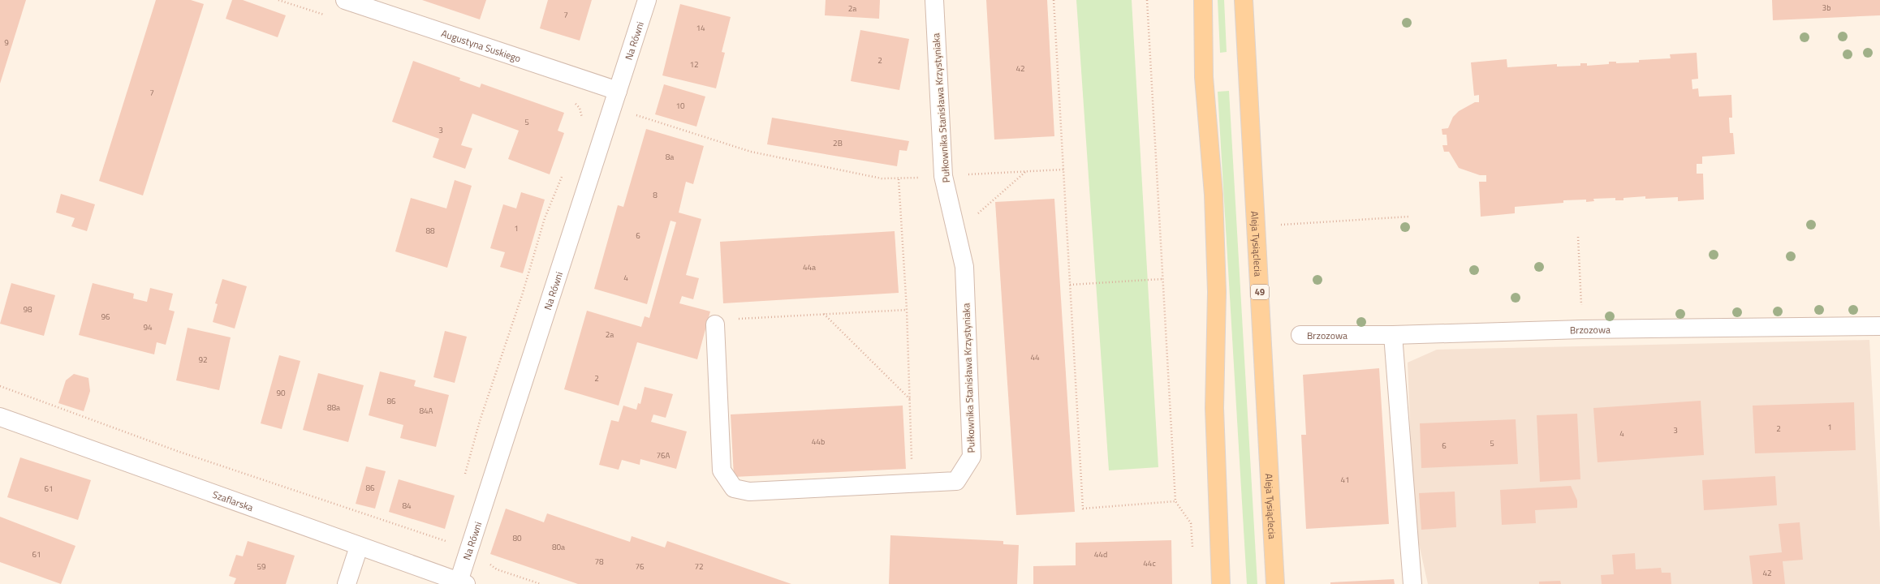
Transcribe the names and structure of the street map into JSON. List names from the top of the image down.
{
  "streets": {
    "main road": ["Aleja Tysiąclecia", "49"],
    "street": [
      "Na Równi",
      "Augustyna Suskiego",
      "Pułkownika Stanisława Krzystyniaka",
      "Brzozowa",
      "Szaflarska"
    ]
  },
  "crossings": [
    ["Na Równi", "Augustyna Suskiego"],
    ["Na Równi", "Szaflarska"]
  ],
  "house_numbers": [
    "3b",
    "2a",
    "7",
    "14",
    "9",
    "2",
    "12",
    "42",
    "7",
    "10",
    "5",
    "3",
    "2B",
    "8a",
    "8",
    "1",
    "88",
    "6",
    "44a",
    "4",
    "98",
    "96",
    "94",
    "2a",
    "44",
    "92",
    "2",
    "90",
    "86",
    "88a",
    "84A",
    "1",
    "2",
    "3",
    "4",
    "44b",
    "5",
    "6",
    "76A",
    "41",
    "86",
    "61",
    "84",
    "80",
    "80a",
    "61",
    "44d",
    "78",
    "44c",
    "59",
    "76",
    "72",
    "42"
  ]
}
